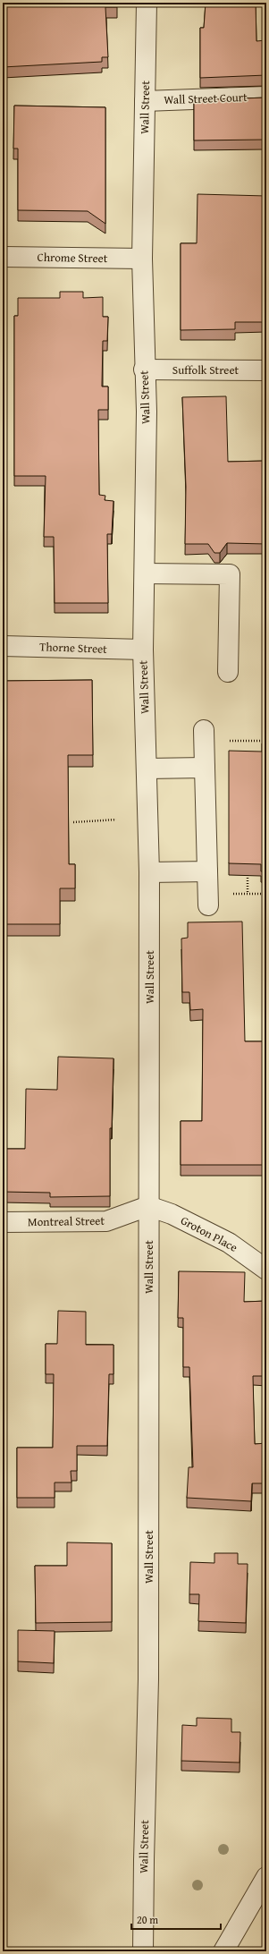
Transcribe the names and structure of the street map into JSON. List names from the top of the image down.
{
  "streets": {
    "street": [
      "Wall Street Court",
      "Wall Street",
      "Chrome Street",
      "Suffolk Street",
      "Thorne Street",
      "Montreal Street",
      "Groton Place"
    ]
  },
  "crossings": [
    ["Wall Street Court", "Wall Street"],
    ["Wall Street", "Chrome Street"],
    ["Wall Street", "Suffolk Street"],
    ["Wall Street", "Thorne Street"],
    ["Wall Street", "Montreal Street"],
    ["Wall Street", "Groton Place"],
    ["Montreal Street", "Groton Place"]
  ],
  "scale_bar": "20 m"
}
